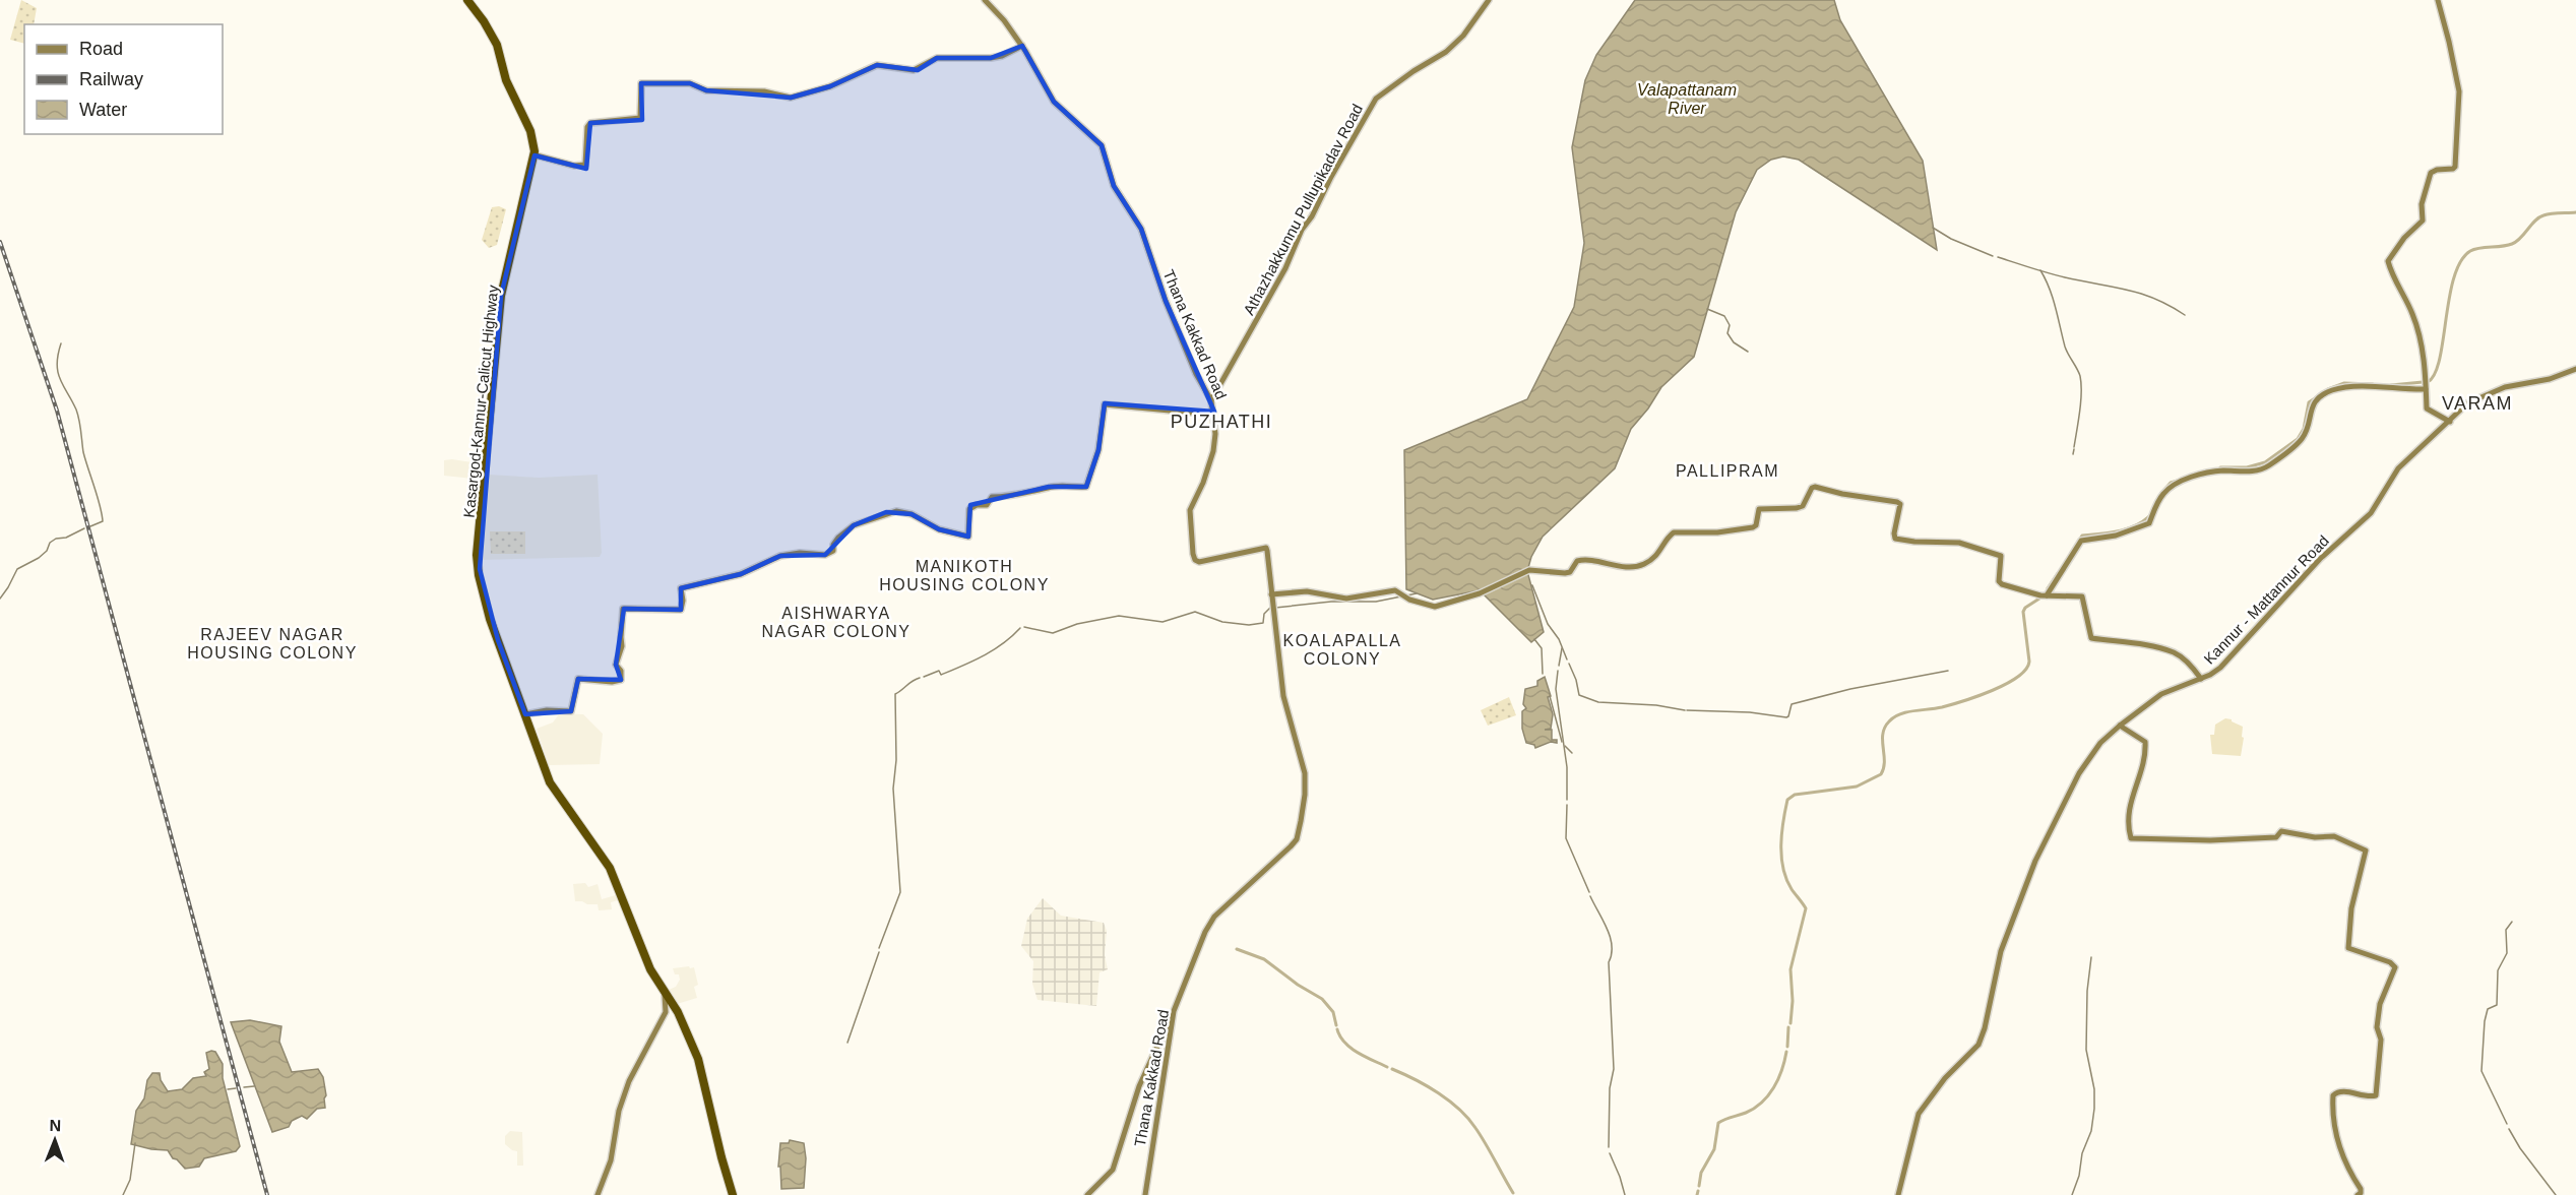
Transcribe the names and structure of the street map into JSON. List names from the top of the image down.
{
  "streets": {
    "highway": ["Kasargod-Kannur-Calicut Highway"],
    "main road": ["Athazhakkunnu Pullupikadav Road", "Thana Kakkad Road", "Kannur - Mattannur Road"]
  },
  "crossings": [
    ["Athazhakkunnu Pullupikadav Road", "Thana Kakkad Road"]
  ],
  "districts": [
    "VARAM",
    "PUZHATHI",
    "PALLIPRAM",
    "MANIKOTH HOUSING COLONY",
    "AISHWARYA NAGAR COLONY",
    "RAJEEV NAGAR HOUSING COLONY",
    "KOALAPALLA COLONY"
  ],
  "water": ["Valapattanam River"],
  "legend": ["Road", "Railway", "Water"],
  "north": "top"
}
